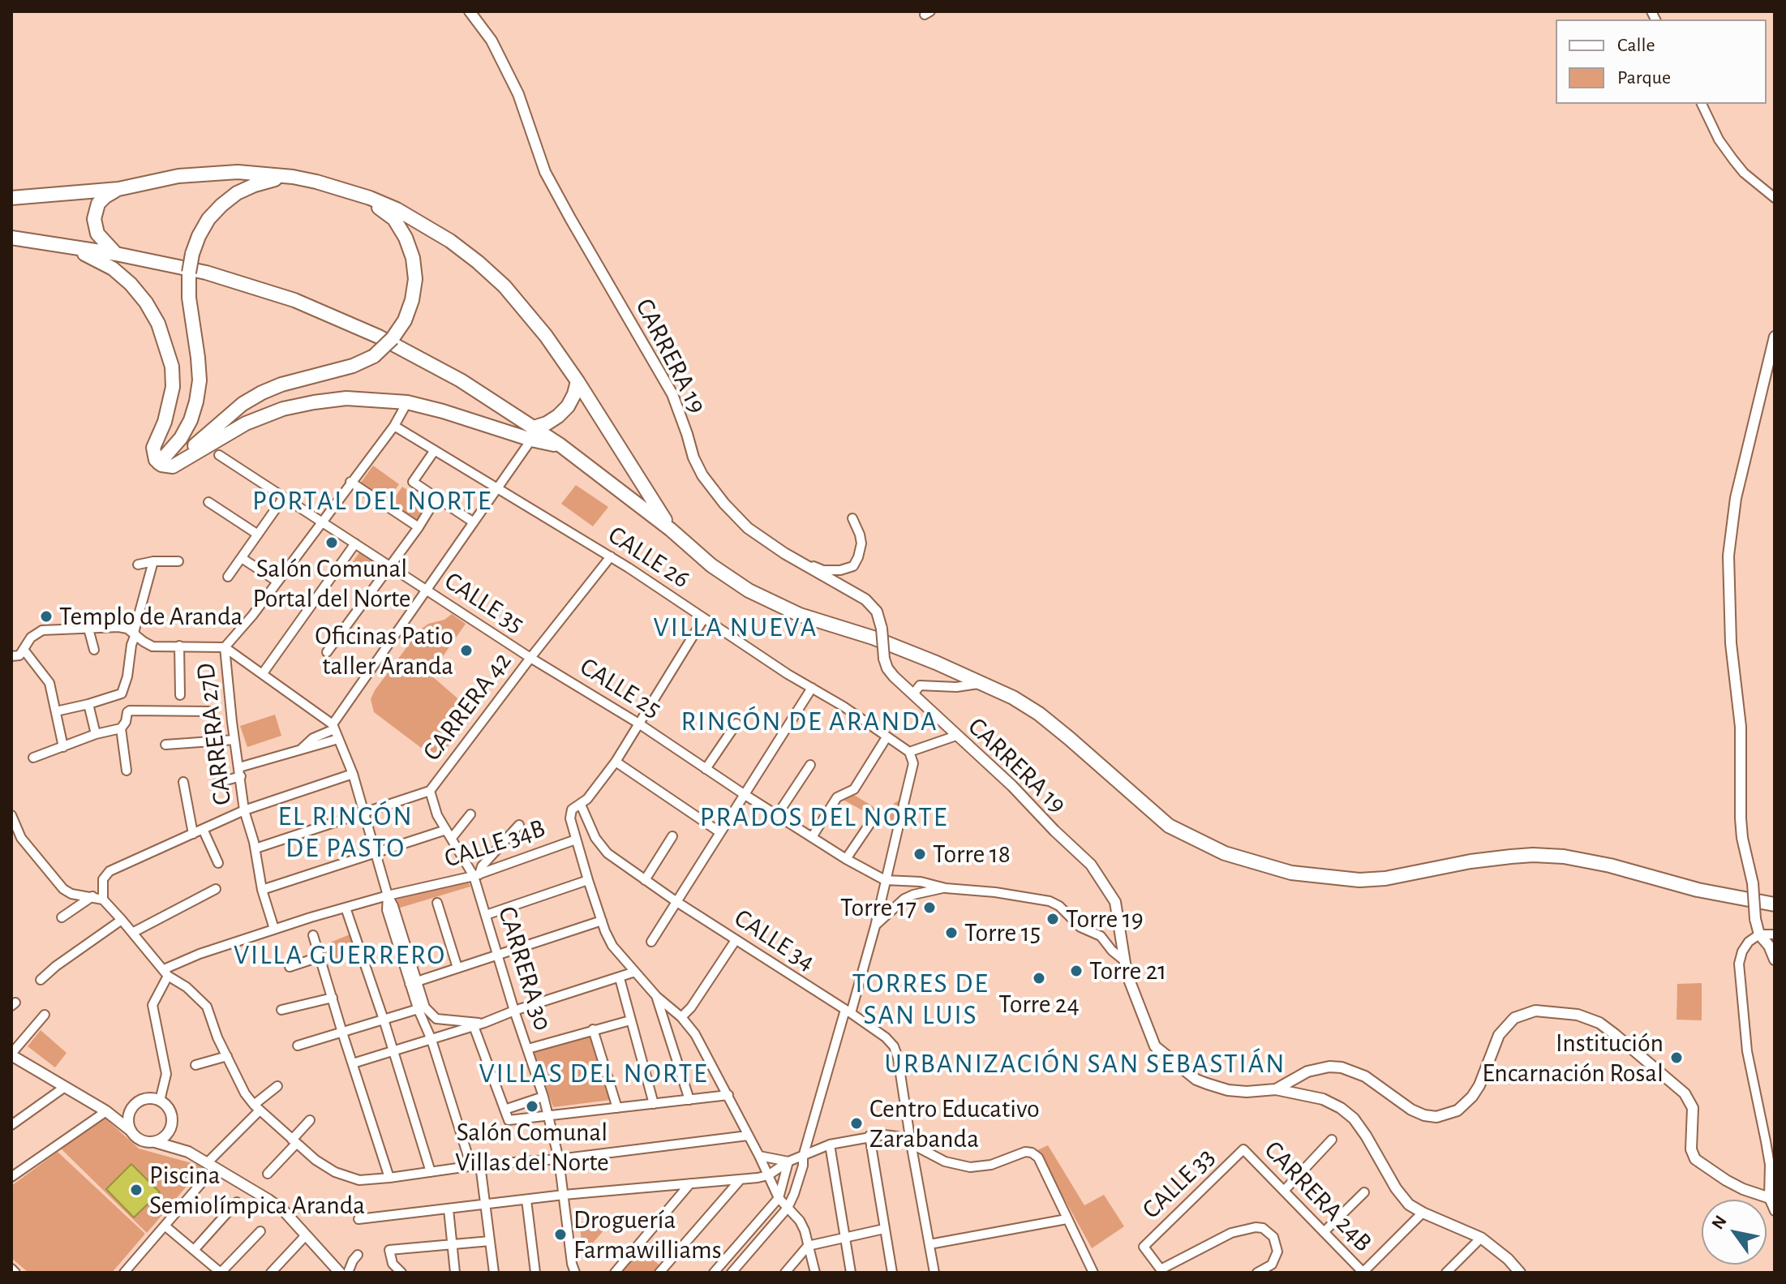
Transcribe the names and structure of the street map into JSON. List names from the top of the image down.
{
  "streets": {
    "street": [
      "CARRERA 19",
      "CALLE 26",
      "CALLE 35",
      "CALLE 25",
      "CARRERA 42",
      "CARRERA 27D",
      "CALLE 34B",
      "CALLE 34",
      "CARRERA 30",
      "CALLE 33",
      "CARRERA 24B"
    ]
  },
  "crossings": [
    ["CALLE 26", "CARRERA 42"],
    ["CALLE 35", "CALLE 25"],
    ["CALLE 35", "CARRERA 42"],
    ["CALLE 25", "CARRERA 42"],
    ["CARRERA 42", "CARRERA 30"],
    ["CARRERA 27D", "CALLE 34B"],
    ["CALLE 34B", "CARRERA 30"],
    ["CALLE 33", "CARRERA 24B"]
  ],
  "districts": [
    "PORTAL DEL NORTE",
    "VILLA NUEVA",
    "RINCÓN DE ARANDA",
    "EL RINCÓN DE PASTO",
    "PRADOS DEL NORTE",
    "VILLA GUERRERO",
    "TORRES DE SAN LUIS",
    "URBANIZACIÓN SAN SEBASTIÁN",
    "VILLAS DEL NORTE"
  ],
  "places": [
    "Salón Comunal Portal del Norte",
    "Templo de Aranda",
    "Oficinas Patio taller Aranda",
    "Torre 18",
    "Torre 17",
    "Torre 19",
    "Torre 15",
    "Torre 21",
    "Torre 24",
    "Institución Encarnación Rosal",
    "Salón Comunal Villas del Norte",
    "Centro Educativo Zarabanda",
    "Piscina Semiolímpica Aranda",
    "Droguería Farmawilliams"
  ],
  "legend": ["Calle", "Parque"],
  "north": "top left"
}
